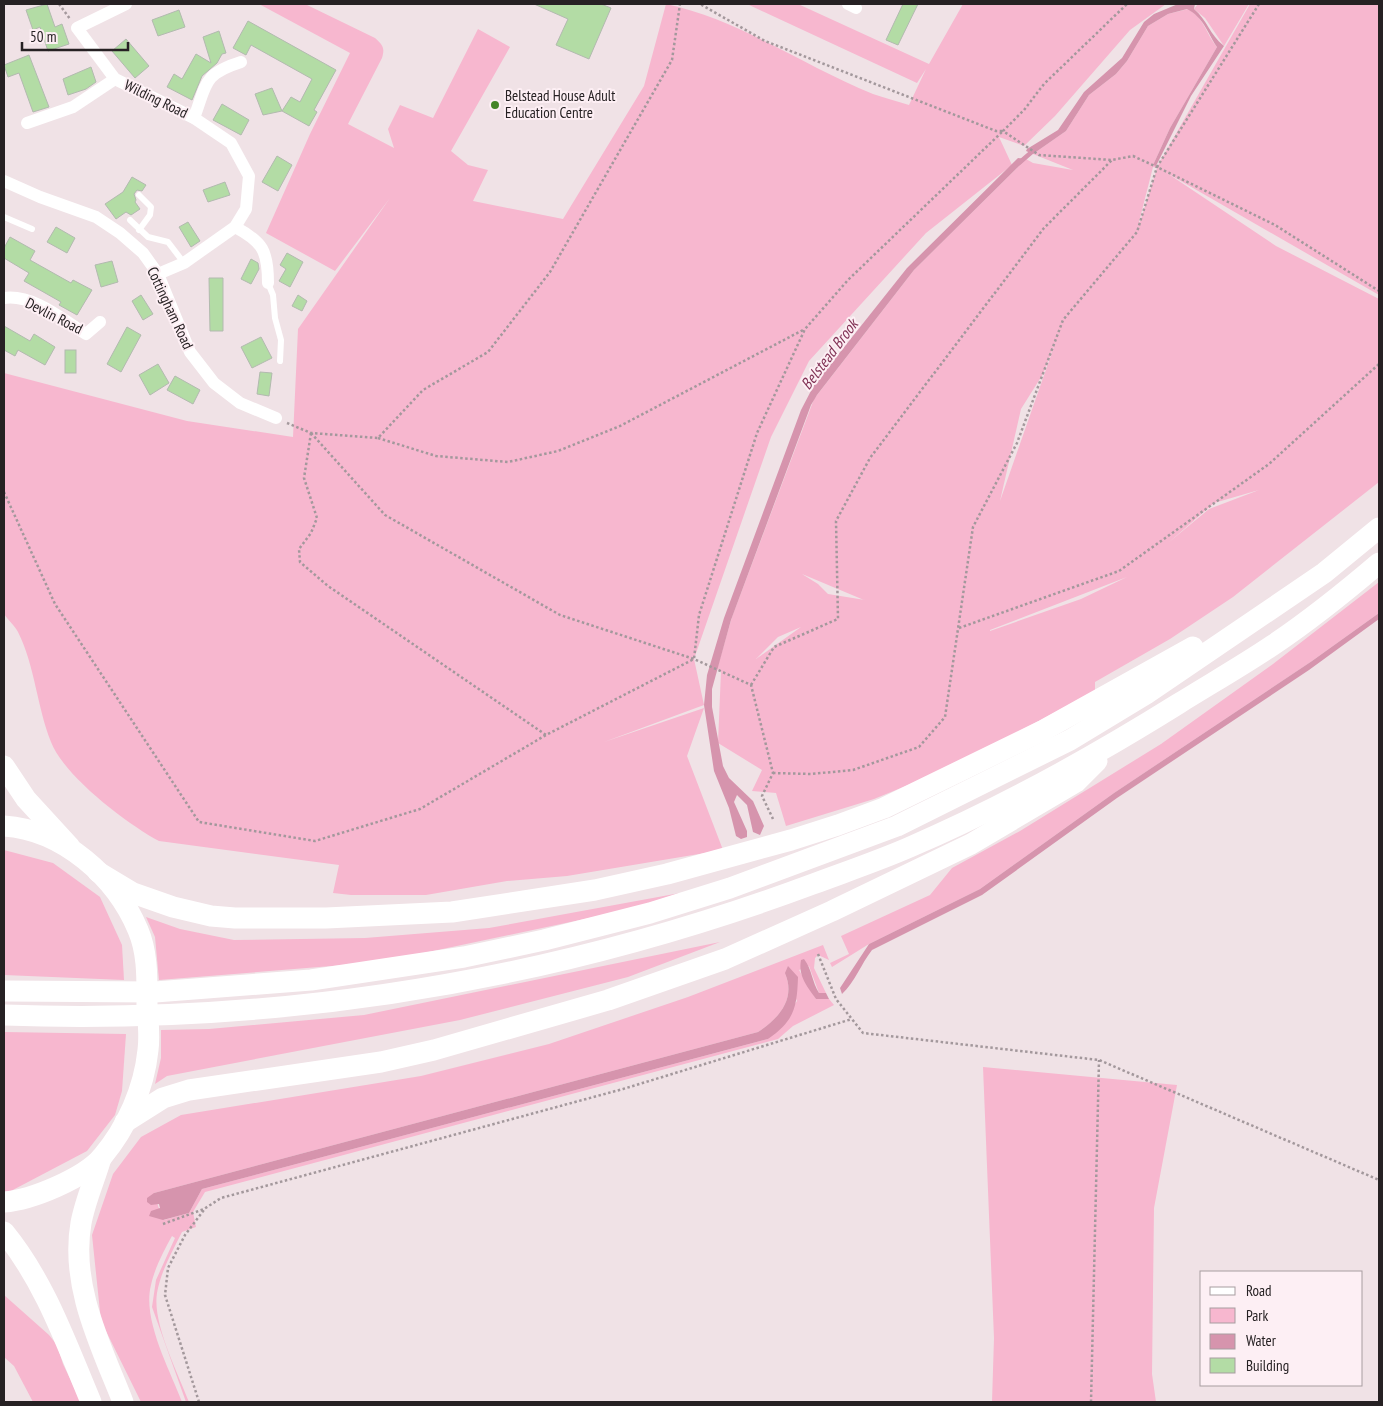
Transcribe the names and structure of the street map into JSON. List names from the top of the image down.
{
  "streets": {
    "street": ["Wilding Road", "Cottingham Road", "Devlin Road"]
  },
  "crossings": [
    ["Wilding Road", "Cottingham Road"]
  ],
  "water": ["Belstead Brook"],
  "places": ["Belstead House Adult Education Centre"],
  "legend": [
    "Road",
    "Park",
    "Water",
    "Building"
  ],
  "scale_bar": "50 m"
}
